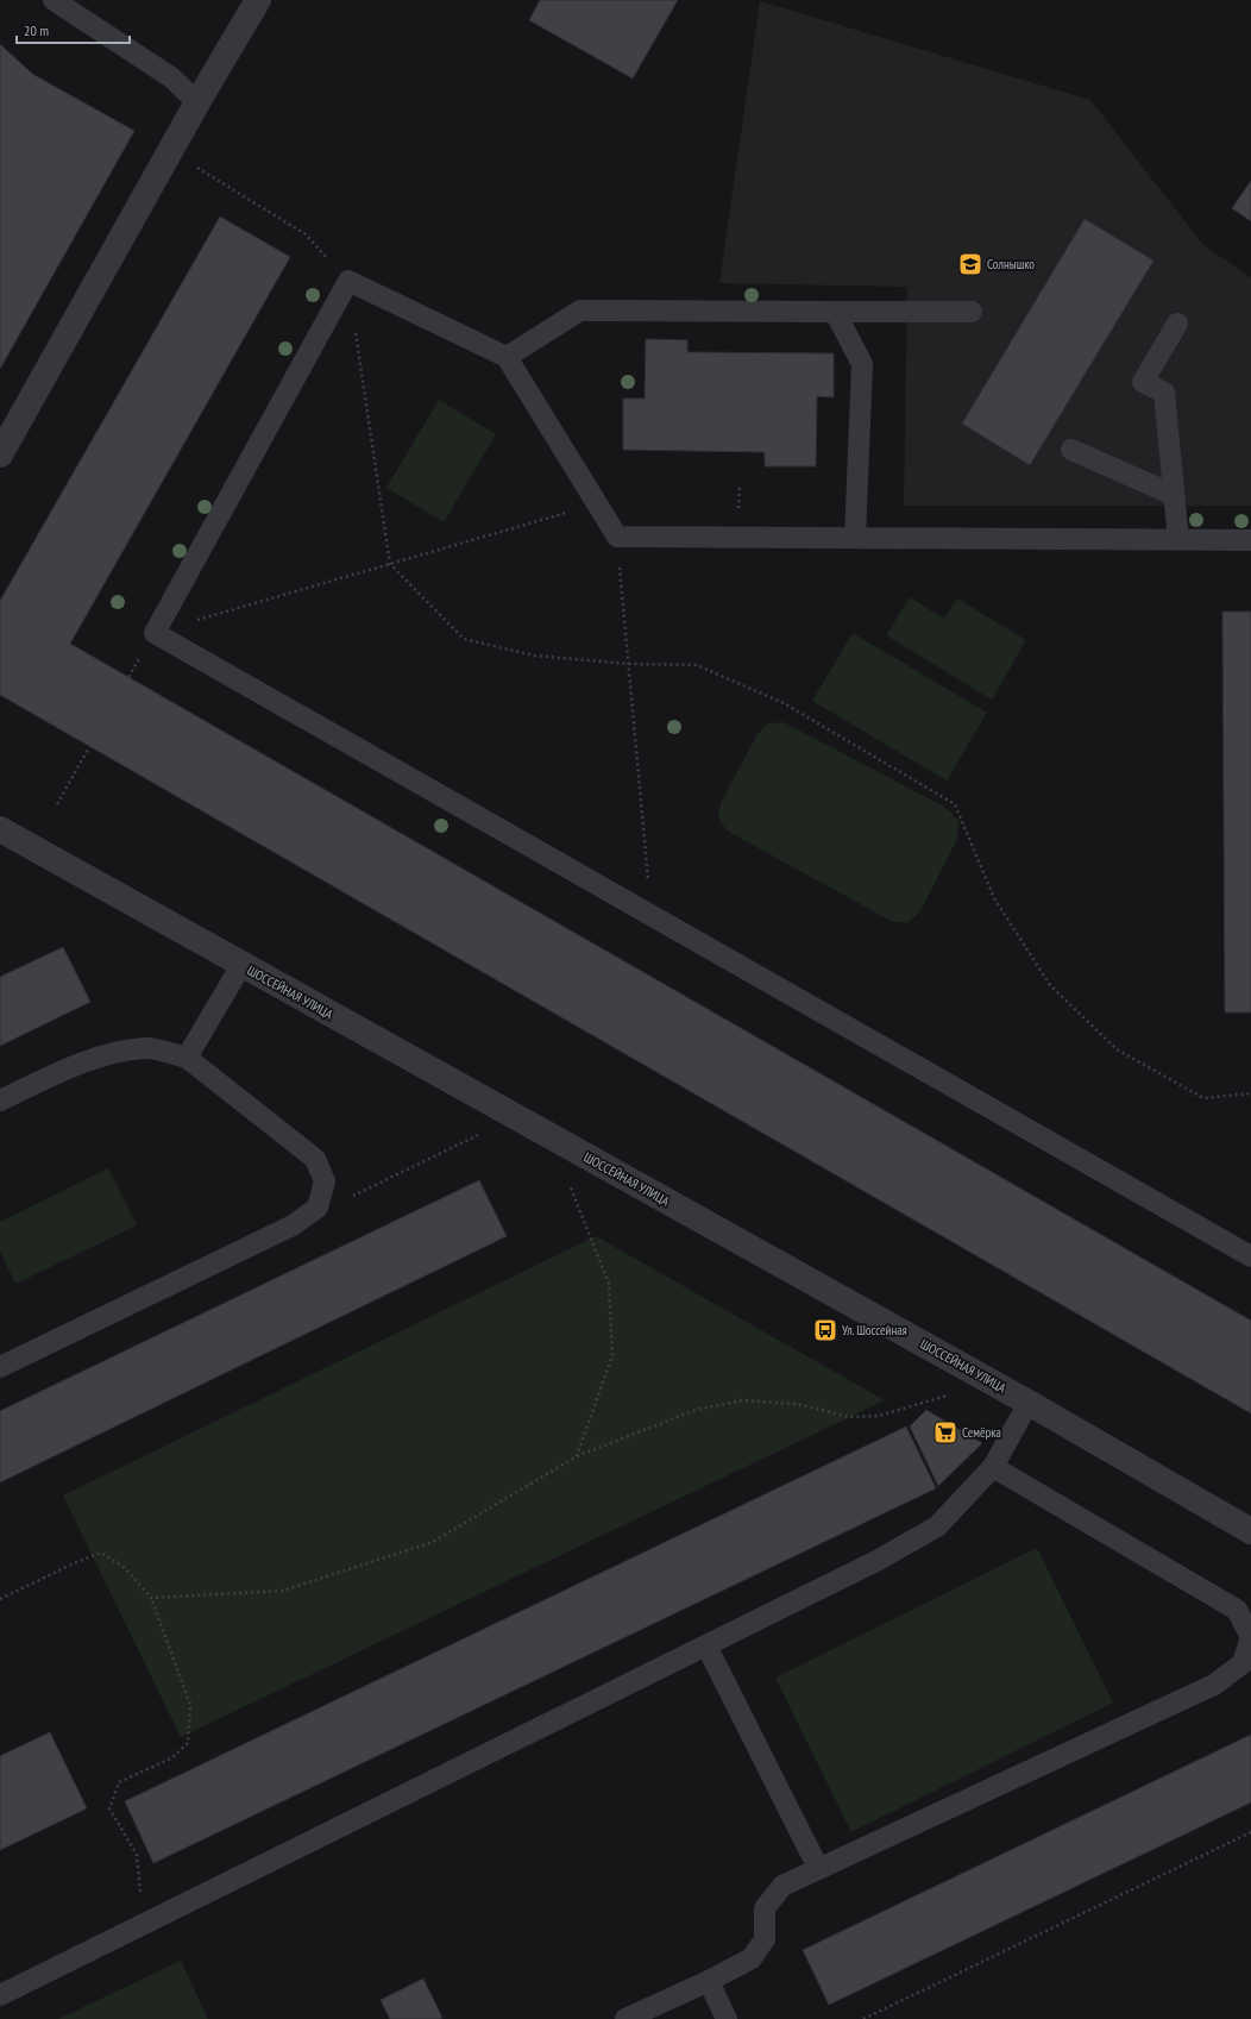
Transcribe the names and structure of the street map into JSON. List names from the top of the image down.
{
  "streets": {
    "street": ["ШОССЕЙНАЯ УЛИЦА"]
  },
  "places": {
    "school or university": ["Солнышко"],
    "bus stop": ["Ул. Шоссейная"],
    "supermarket": ["Семёрка"]
  },
  "scale_bar": "20 m"
}
